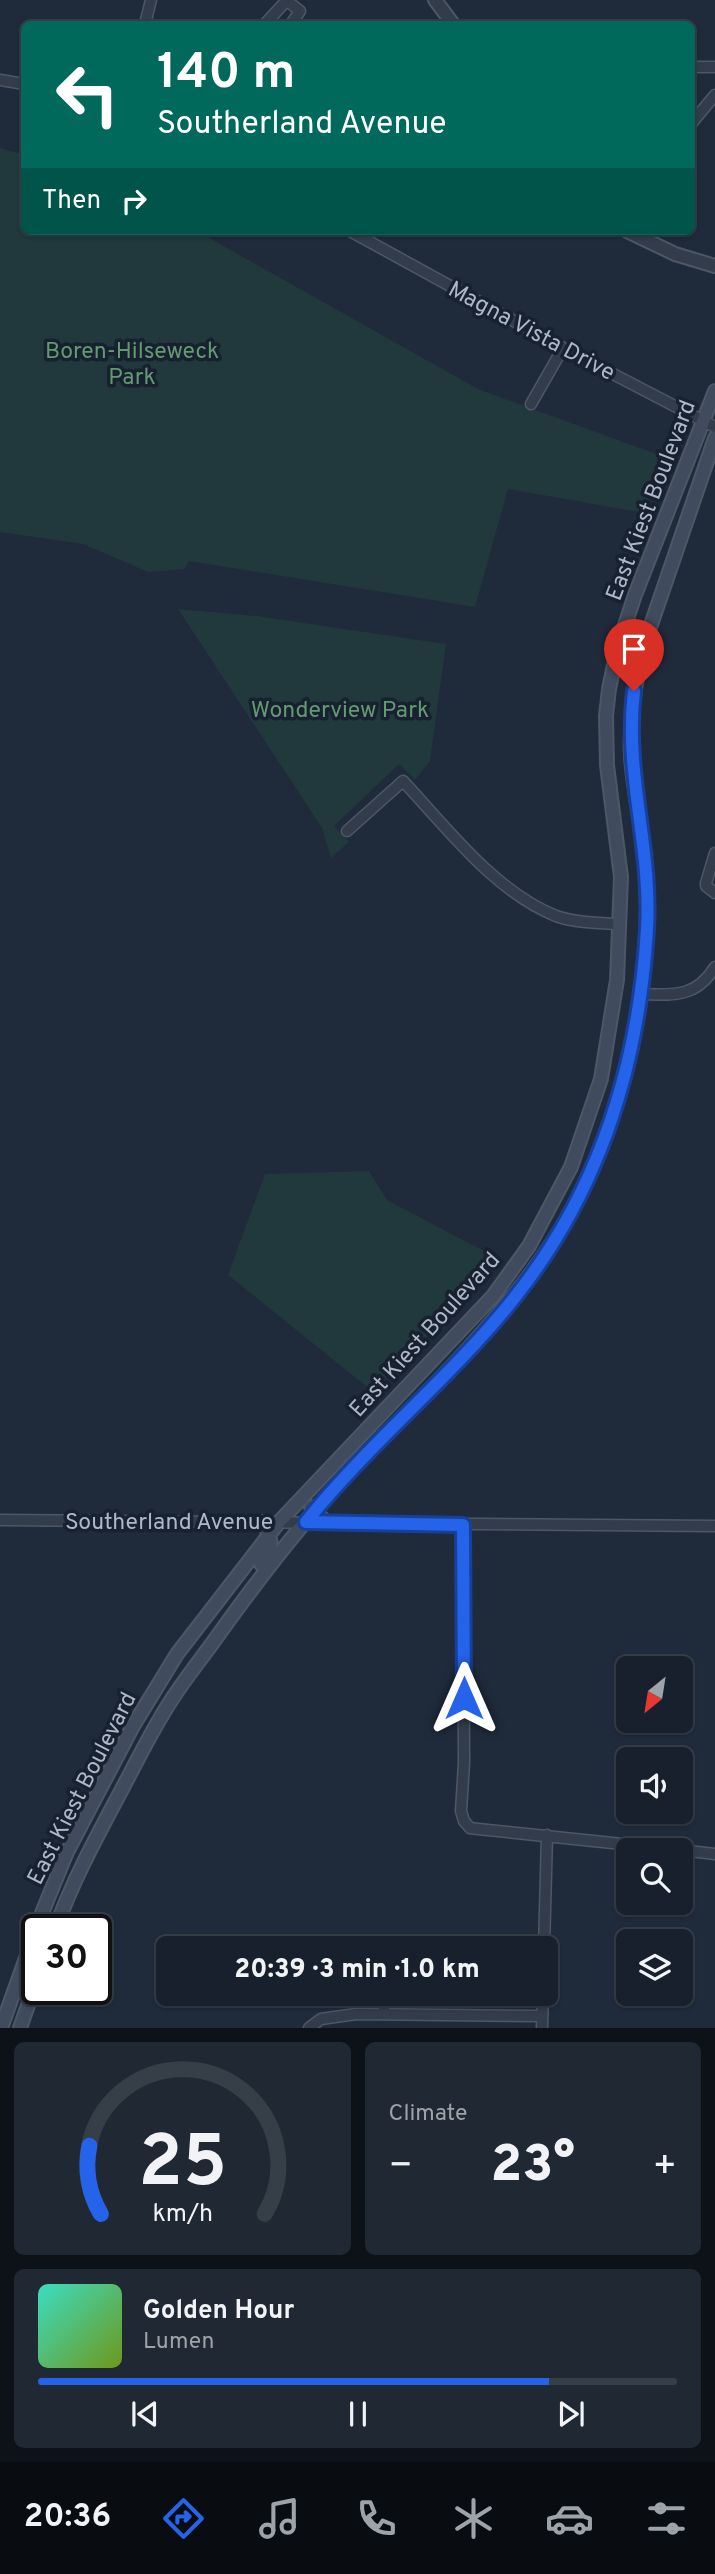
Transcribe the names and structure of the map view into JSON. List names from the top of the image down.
{
  "streets": {
    "main road": ["East Kiest Boulevard"],
    "street": ["Magna Vista Drive", "Southerland Avenue"]
  },
  "crossings": [
    ["Magna Vista Drive", "East Kiest Boulevard"],
    ["East Kiest Boulevard", "Southerland Avenue"]
  ],
  "parks": ["Boren-Hilseweck Park", "Wonderview Park"],
  "north": "bottom left",
  "page": {
    "turn": ["140 m", "Southerland Avenue"],
    "then": "Then",
    "limit": "30",
    "trip": "20:39 · 3 min · 1.0 km",
    "tile": "Climate",
    "heat": ["−", "23°", "+"],
    "song": ["Golden Hour", "Lumen"],
    "tabs": "20:36",
    "gauge": ["25", "km/h"]
  }
}
